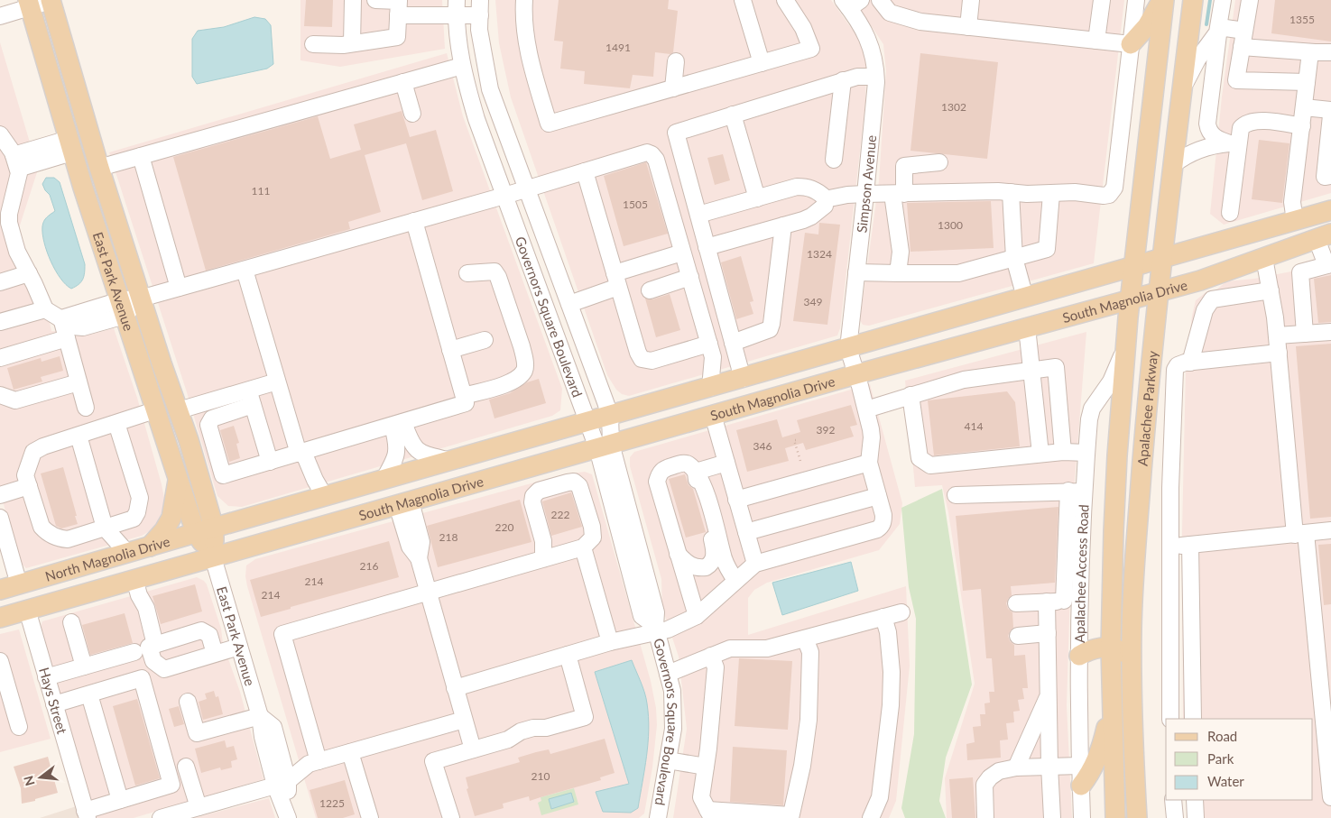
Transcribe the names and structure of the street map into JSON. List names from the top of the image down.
{
  "streets": {
    "main road": [
      "East Park Avenue",
      "South Magnolia Drive",
      "Apalachee Parkway",
      "North Magnolia Drive"
    ],
    "street": [
      "Simpson Avenue",
      "Governors Square Boulevard",
      "Apalachee Access Road",
      "Hays Street"
    ]
  },
  "crossings": [
    ["Simpson Avenue", "South Magnolia Drive"],
    ["East Park Avenue", "South Magnolia Drive"],
    ["East Park Avenue", "North Magnolia Drive"],
    ["South Magnolia Drive", "Governors Square Boulevard"],
    ["South Magnolia Drive", "Apalachee Parkway"],
    ["South Magnolia Drive", "North Magnolia Drive"],
    ["Apalachee Parkway", "Apalachee Access Road"],
    ["North Magnolia Drive", "Hays Street"]
  ],
  "house_numbers": [
    "1355",
    "1491",
    "1302",
    "111",
    "1505",
    "1300",
    "1324",
    "349",
    "414",
    "392",
    "346",
    "222",
    "220",
    "218",
    "216",
    "214",
    "214",
    "210",
    "1225"
  ],
  "legend": ["Road", "Park", "Water"],
  "north": "left"
}
